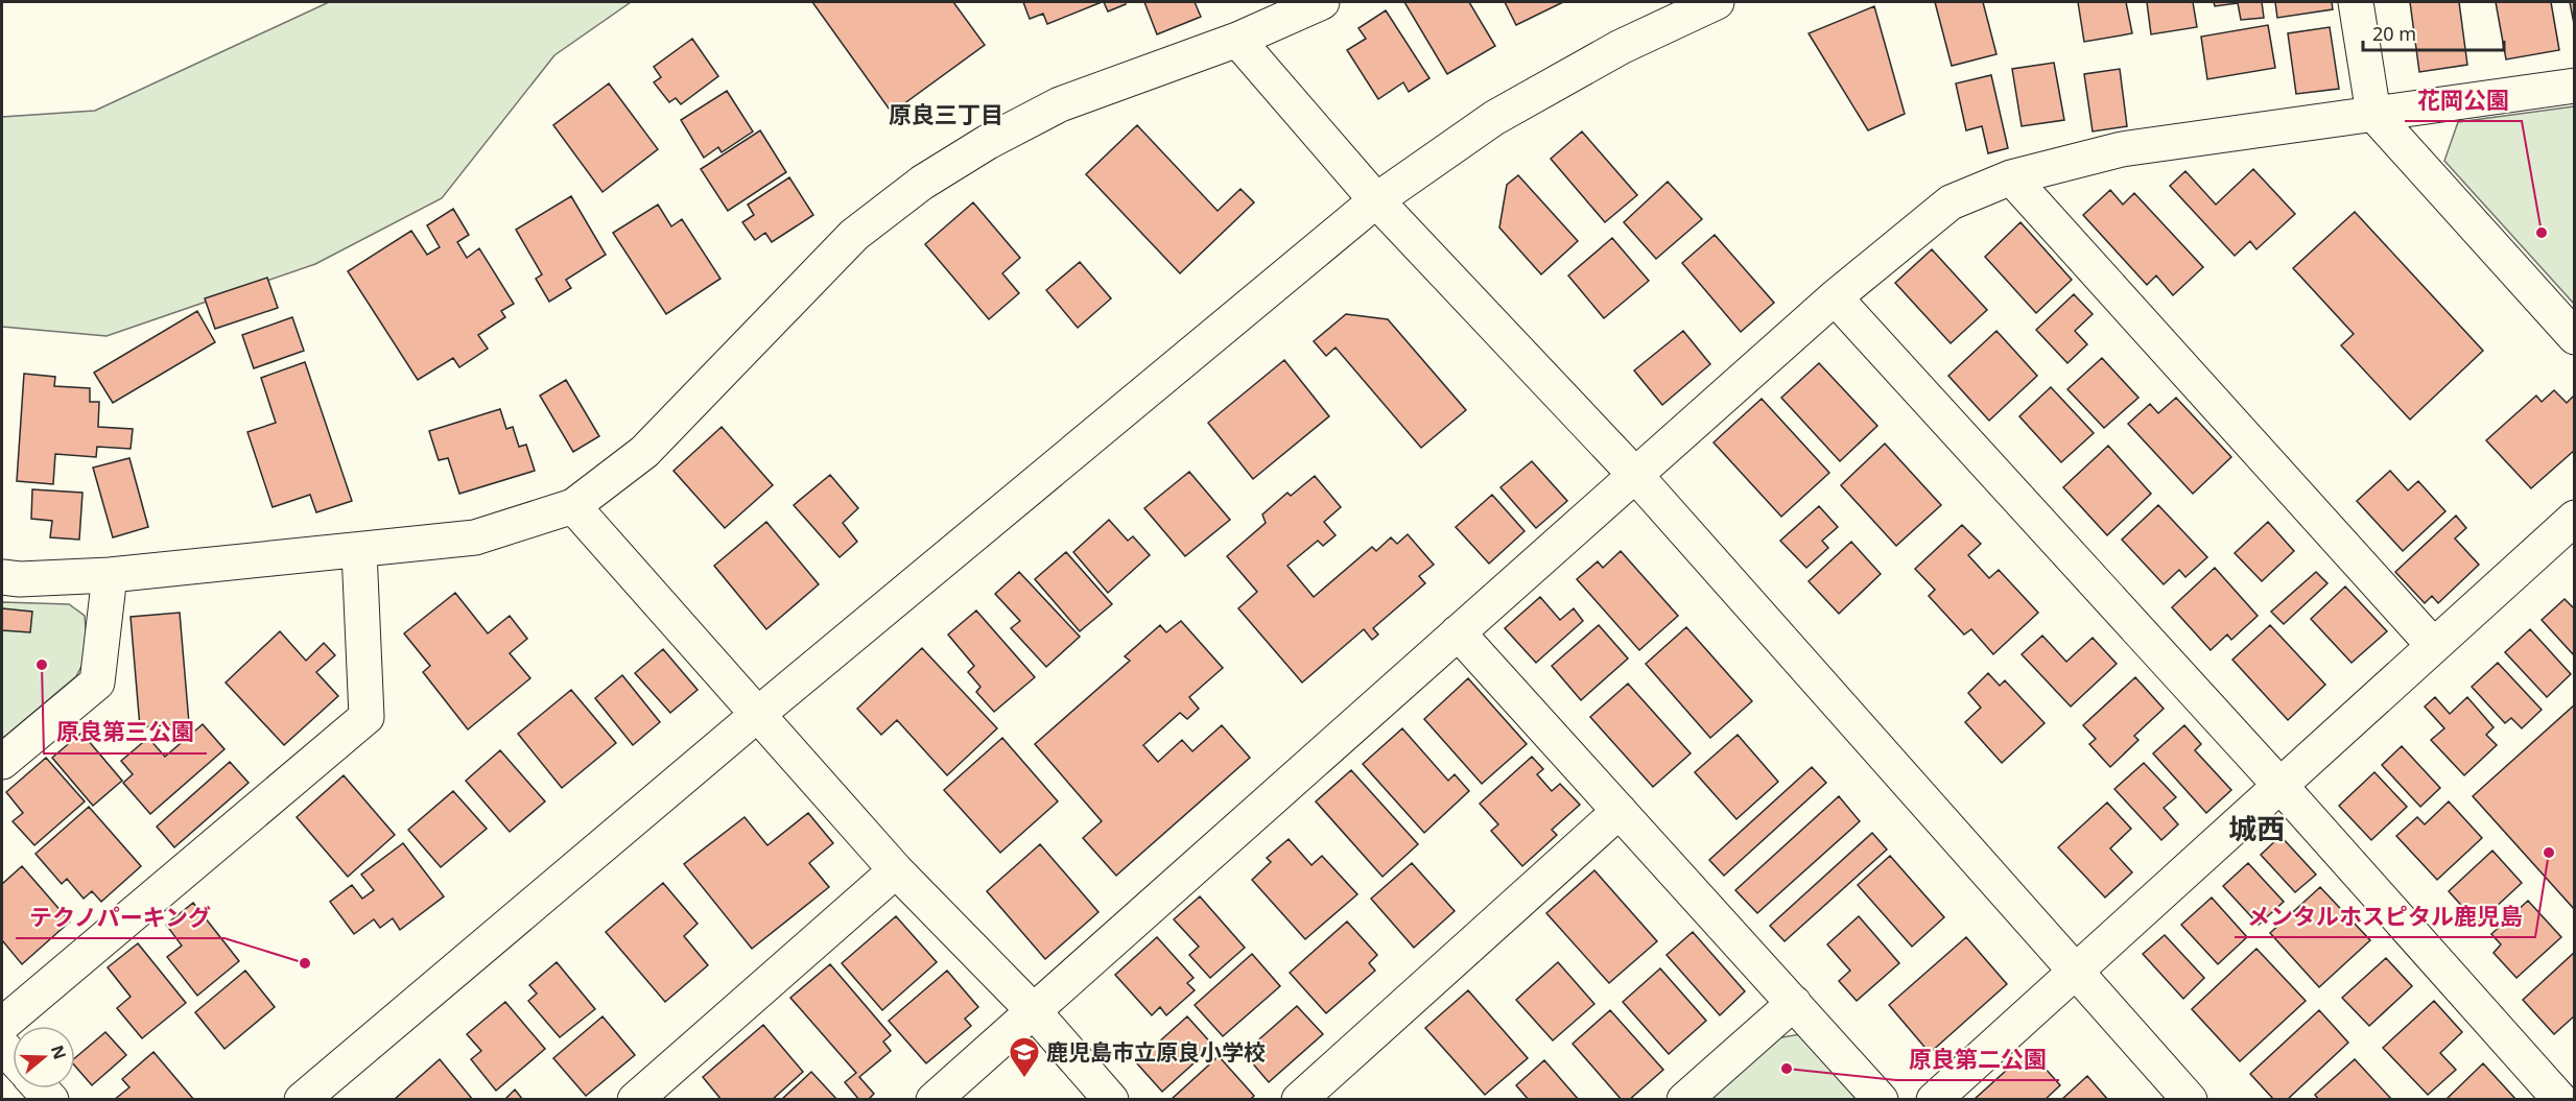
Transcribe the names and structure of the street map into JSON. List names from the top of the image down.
{
  "districts": ["原良三丁目", "城西"],
  "places": {
    "other": [
      "花岡公園",
      "原良第三公園",
      "メンタルホスピタル鹿児島",
      "テクノパーキング",
      "原良第二公園"
    ],
    "school or university": ["鹿児島市立原良小学校"]
  },
  "scale_bar": "20 m",
  "north": "right"
}
